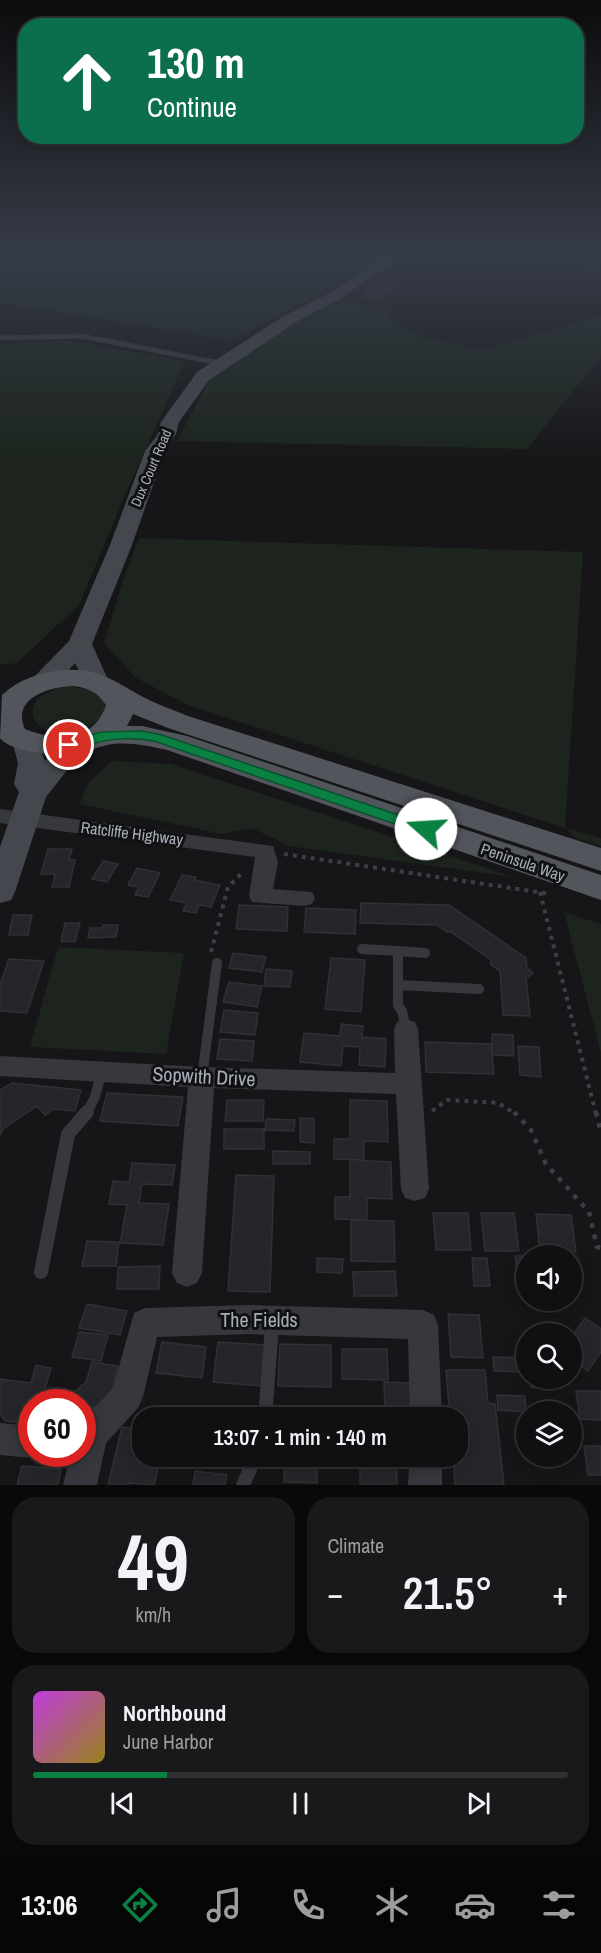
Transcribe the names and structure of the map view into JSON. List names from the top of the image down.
{
  "streets": {
    "main road": ["Peninsula Way"],
    "street": [
      "Dux Court Road",
      "Ratcliffe Highway",
      "Sopwith Drive",
      "The Fields"
    ]
  },
  "crossings": [
    ["Dux Court Road", "Peninsula Way"]
  ],
  "page": {
    "turn": ["130 m", "Continue"],
    "limit": "60",
    "trip": "13:07 · 1 min · 140 m",
    "tile": [
      ["49", "km/h"],
      "Climate"
    ],
    "heat": ["−", "21.5°", "+"],
    "song": ["Northbound", "June Harbor"],
    "tabs": "13:06"
  }
}
